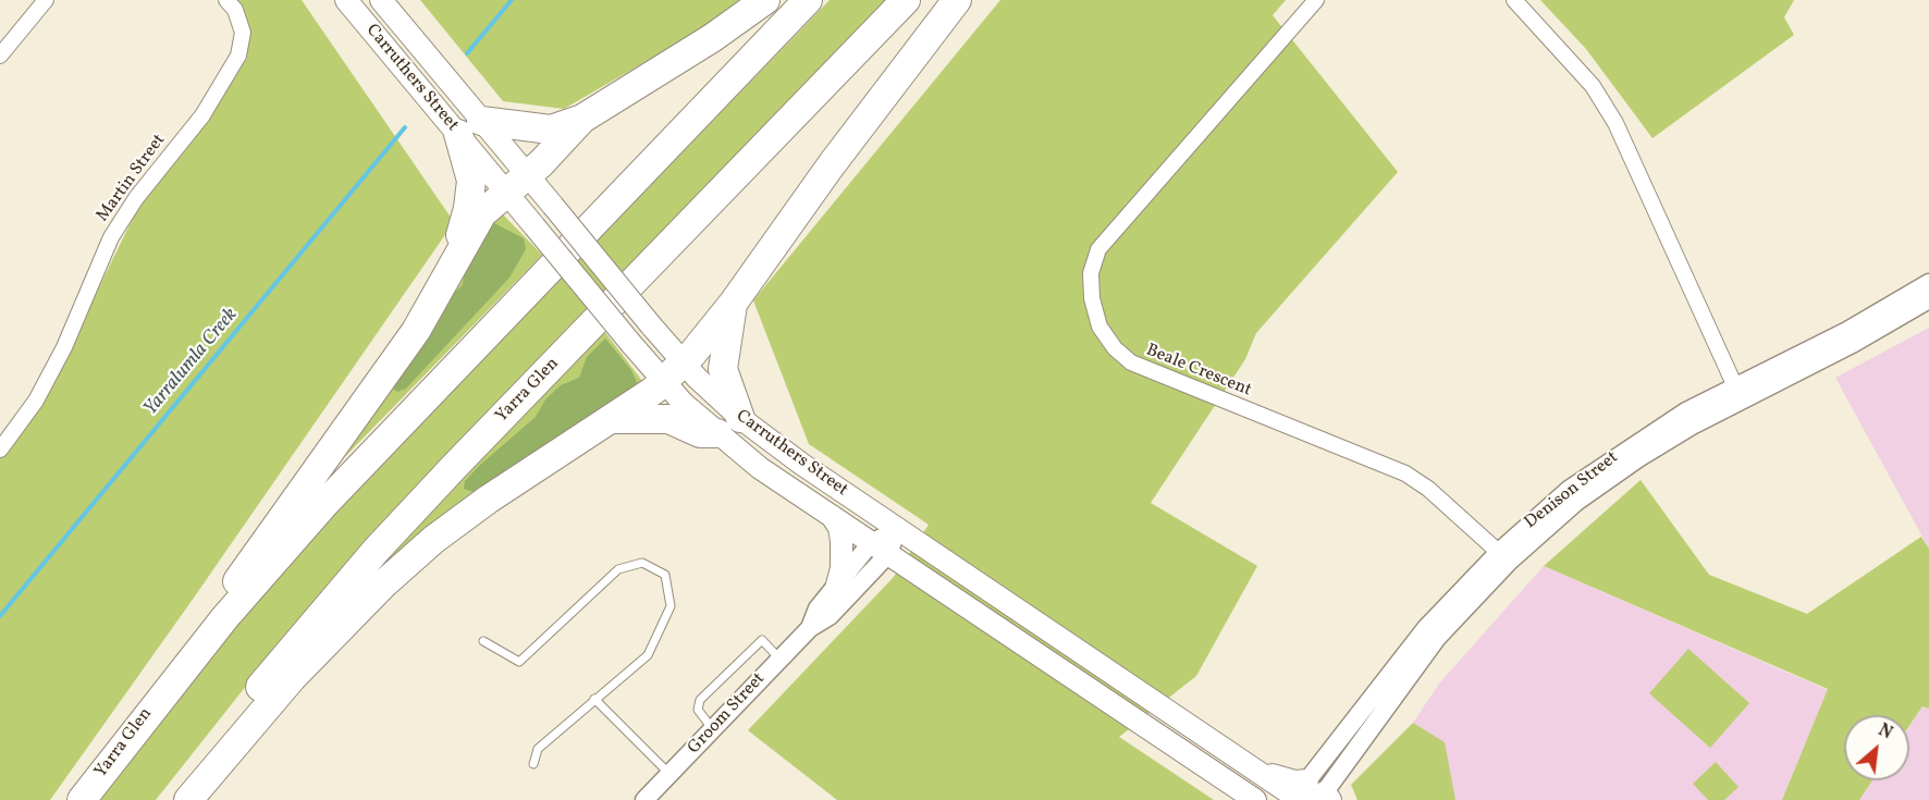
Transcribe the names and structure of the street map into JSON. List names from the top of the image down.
{
  "streets": {
    "highway": ["Yarra Glen"],
    "main road": ["Carruthers Street"],
    "street": [
      "Martin Street",
      "Beale Crescent",
      "Denison Street",
      "Groom Street"
    ]
  },
  "crossings": [
    ["Carruthers Street", "Denison Street"],
    ["Carruthers Street", "Groom Street"],
    ["Beale Crescent", "Denison Street"]
  ],
  "water": ["Yarralumla Creek"],
  "north": "top right"
}
